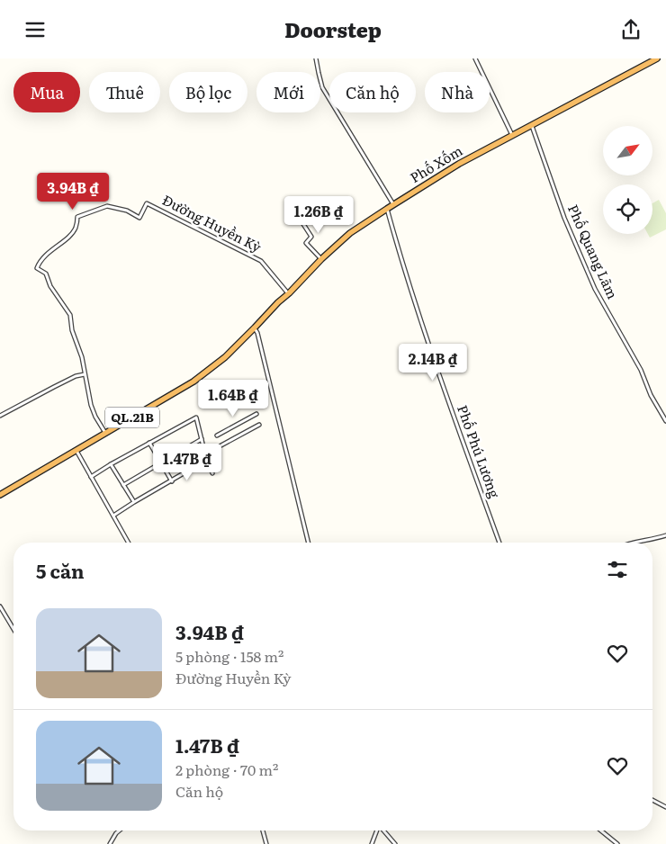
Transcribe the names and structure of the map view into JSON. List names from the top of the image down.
{
  "streets": {
    "highway": ["Phố Xốm", "QL.21B"],
    "street": ["Đường Huyền Kỳ", "Phố Quang Lãm", "Phố Phú Lương"]
  },
  "crossings": [
    ["Phố Xốm", "Đường Huyền Kỳ"],
    ["Phố Xốm", "Phố Quang Lãm"],
    ["Phố Xốm", "QL.21B"],
    ["Phố Xốm", "Phố Phú Lương"],
    ["Đường Huyền Kỳ", "QL.21B"]
  ],
  "north": "top right",
  "page": {
    "header": "Doorstep",
    "chip": [
      "Mua",
      "Thuê",
      "Bộ lọc",
      "Mới",
      "Căn hộ",
      "Nhà"
    ],
    "price": [
      "3.94B ₫",
      "1.26B ₫",
      "2.14B ₫",
      "1.64B ₫",
      "1.47B ₫"
    ],
    "heading": "5 căn",
    "list": [
      {
        "name": "3.94B ₫",
        "note": "5 phòng · 158 m² · Đường Huyền Kỳ"
      },
      {
        "name": "1.47B ₫",
        "note": "2 phòng · 70 m² · Căn hộ"
      }
    ]
  }
}
